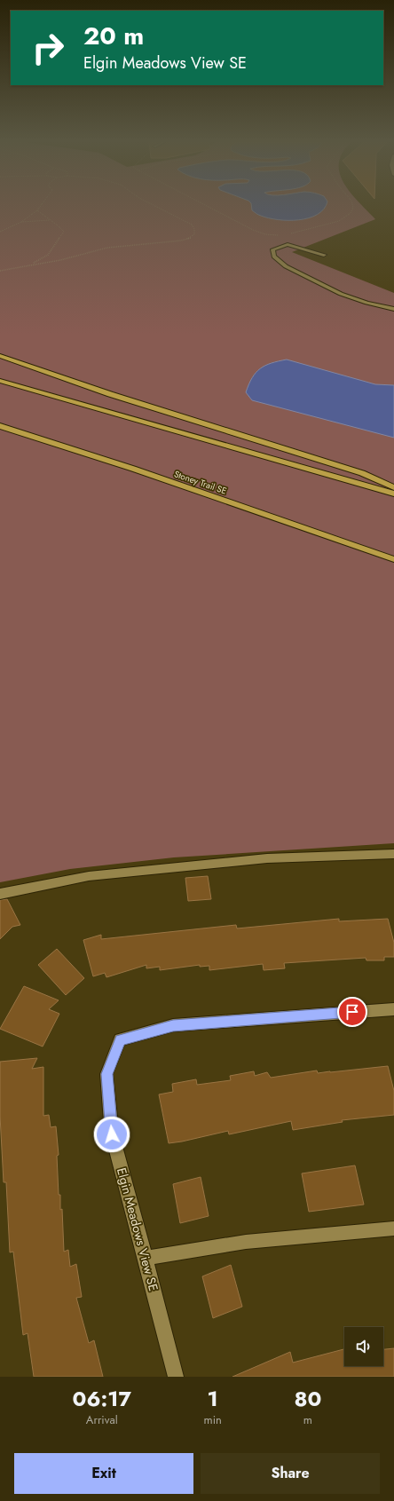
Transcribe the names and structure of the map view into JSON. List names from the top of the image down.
{
  "streets": {
    "highway": ["Stoney Trail SE"],
    "street": ["Elgin Meadows View SE"]
  },
  "page": {
    "turn": ["20 m", "Elgin Meadows View SE"],
    "eta": [
      "06:17",
      "Arrival",
      "1",
      "min",
      "80",
      "m"
    ],
    "buttons": ["Exit", "Share"]
  }
}
